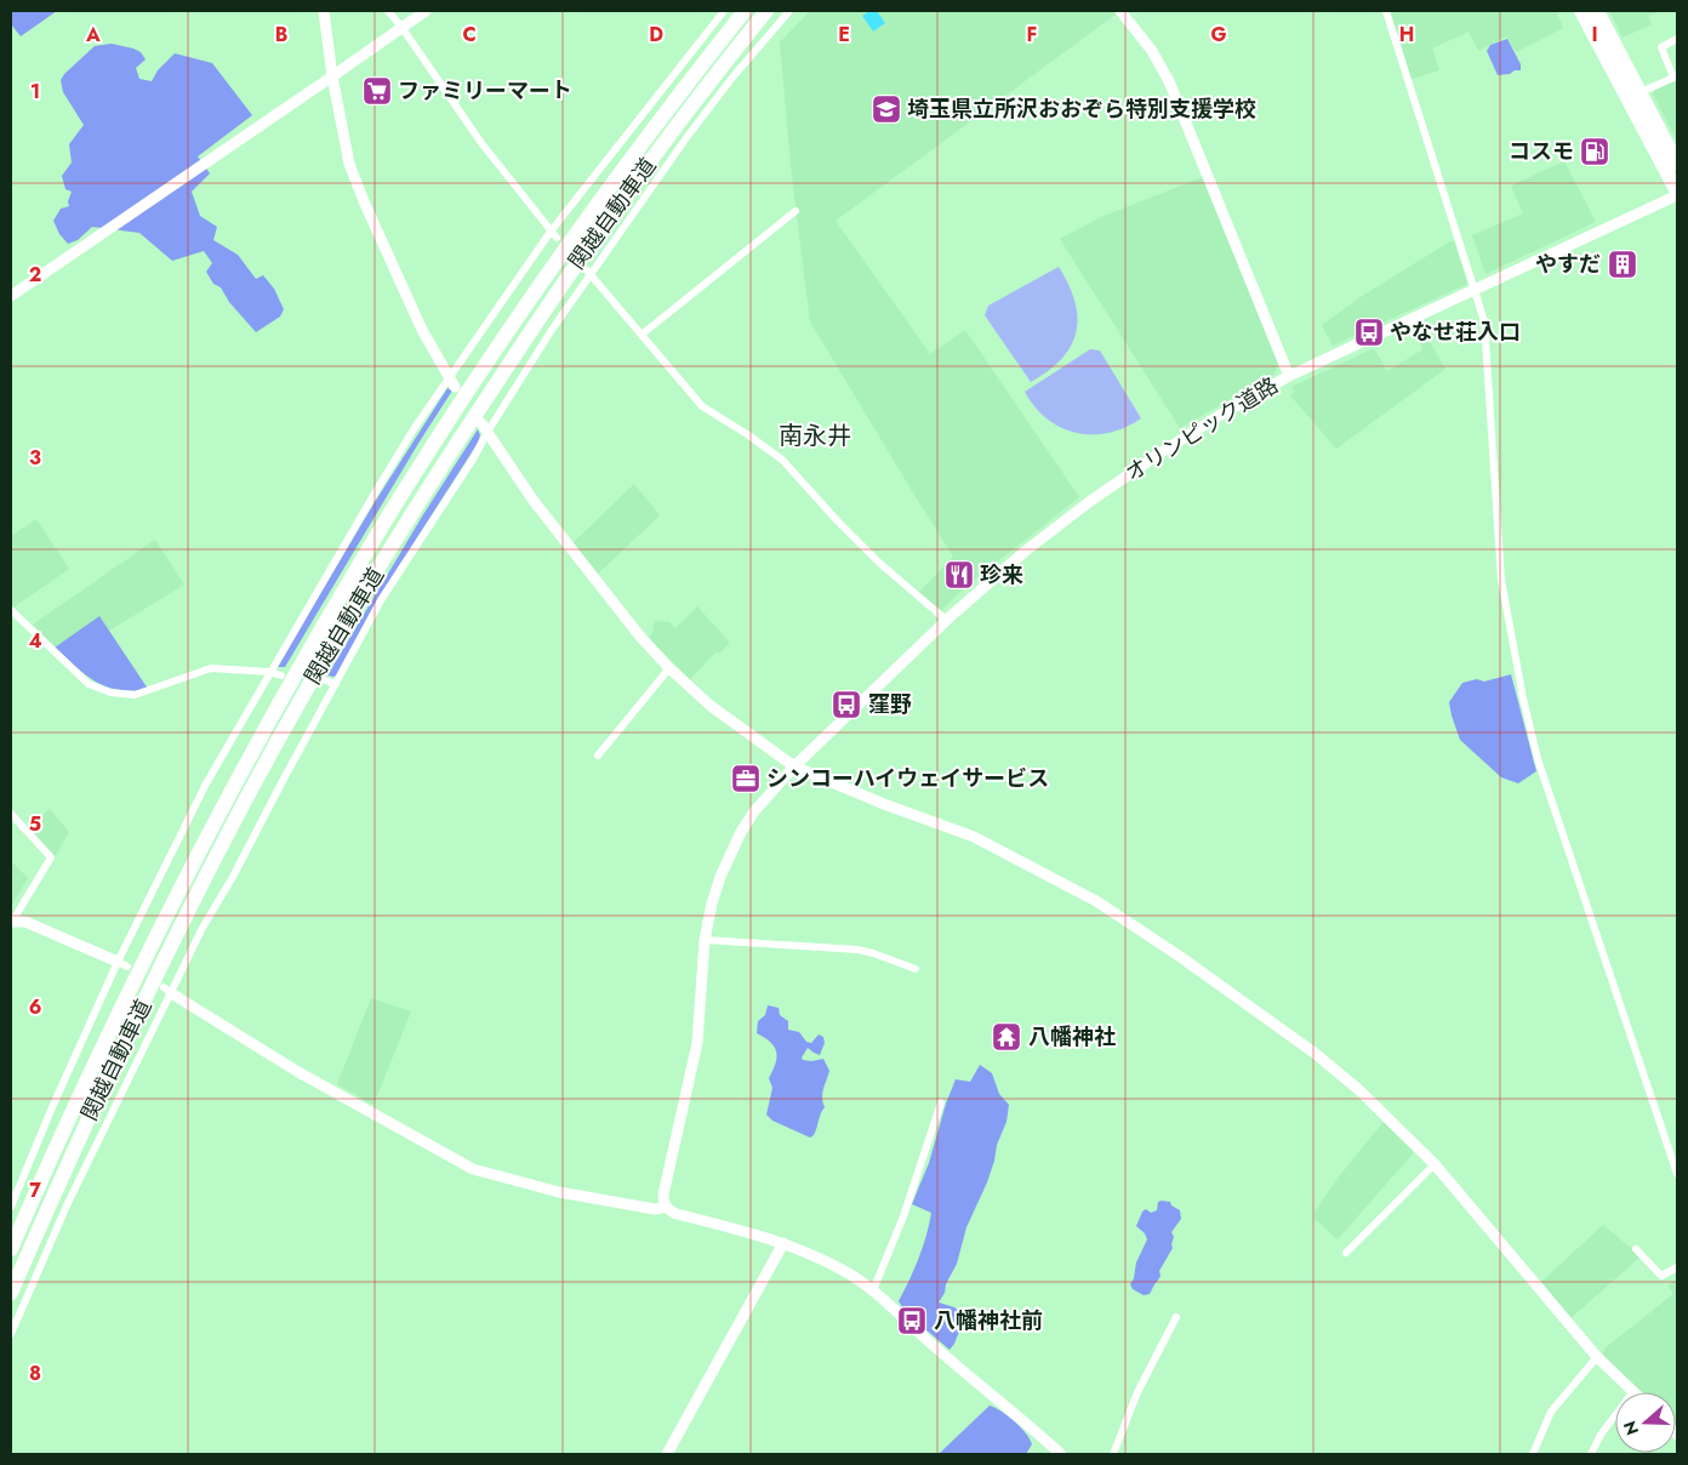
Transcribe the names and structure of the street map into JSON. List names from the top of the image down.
{
  "streets": {
    "highway": ["関越自動車道"],
    "street": ["オリンピック道路"]
  },
  "districts": ["南永井"],
  "places": {
    "supermarket": ["ファミリーマート"],
    "school or university": ["埼玉県立所沢おおぞら特別支援学校"],
    "fuel station": ["コスモ"],
    "building": ["やすだ"],
    "bus stop": ["やなせ荘入口", "窪野", "八幡神社前"],
    "restaurant": ["珍来"],
    "office": ["シンコーハイウェイサービス"],
    "temple": ["八幡神社"]
  },
  "north": "left",
  "grid": {
    "columns": [
      "A",
      "B",
      "C",
      "D",
      "E",
      "F",
      "G",
      "H",
      "I"
    ],
    "rows": [
      "1",
      "2",
      "3",
      "4",
      "5",
      "6",
      "7",
      "8"
    ]
  }
}
